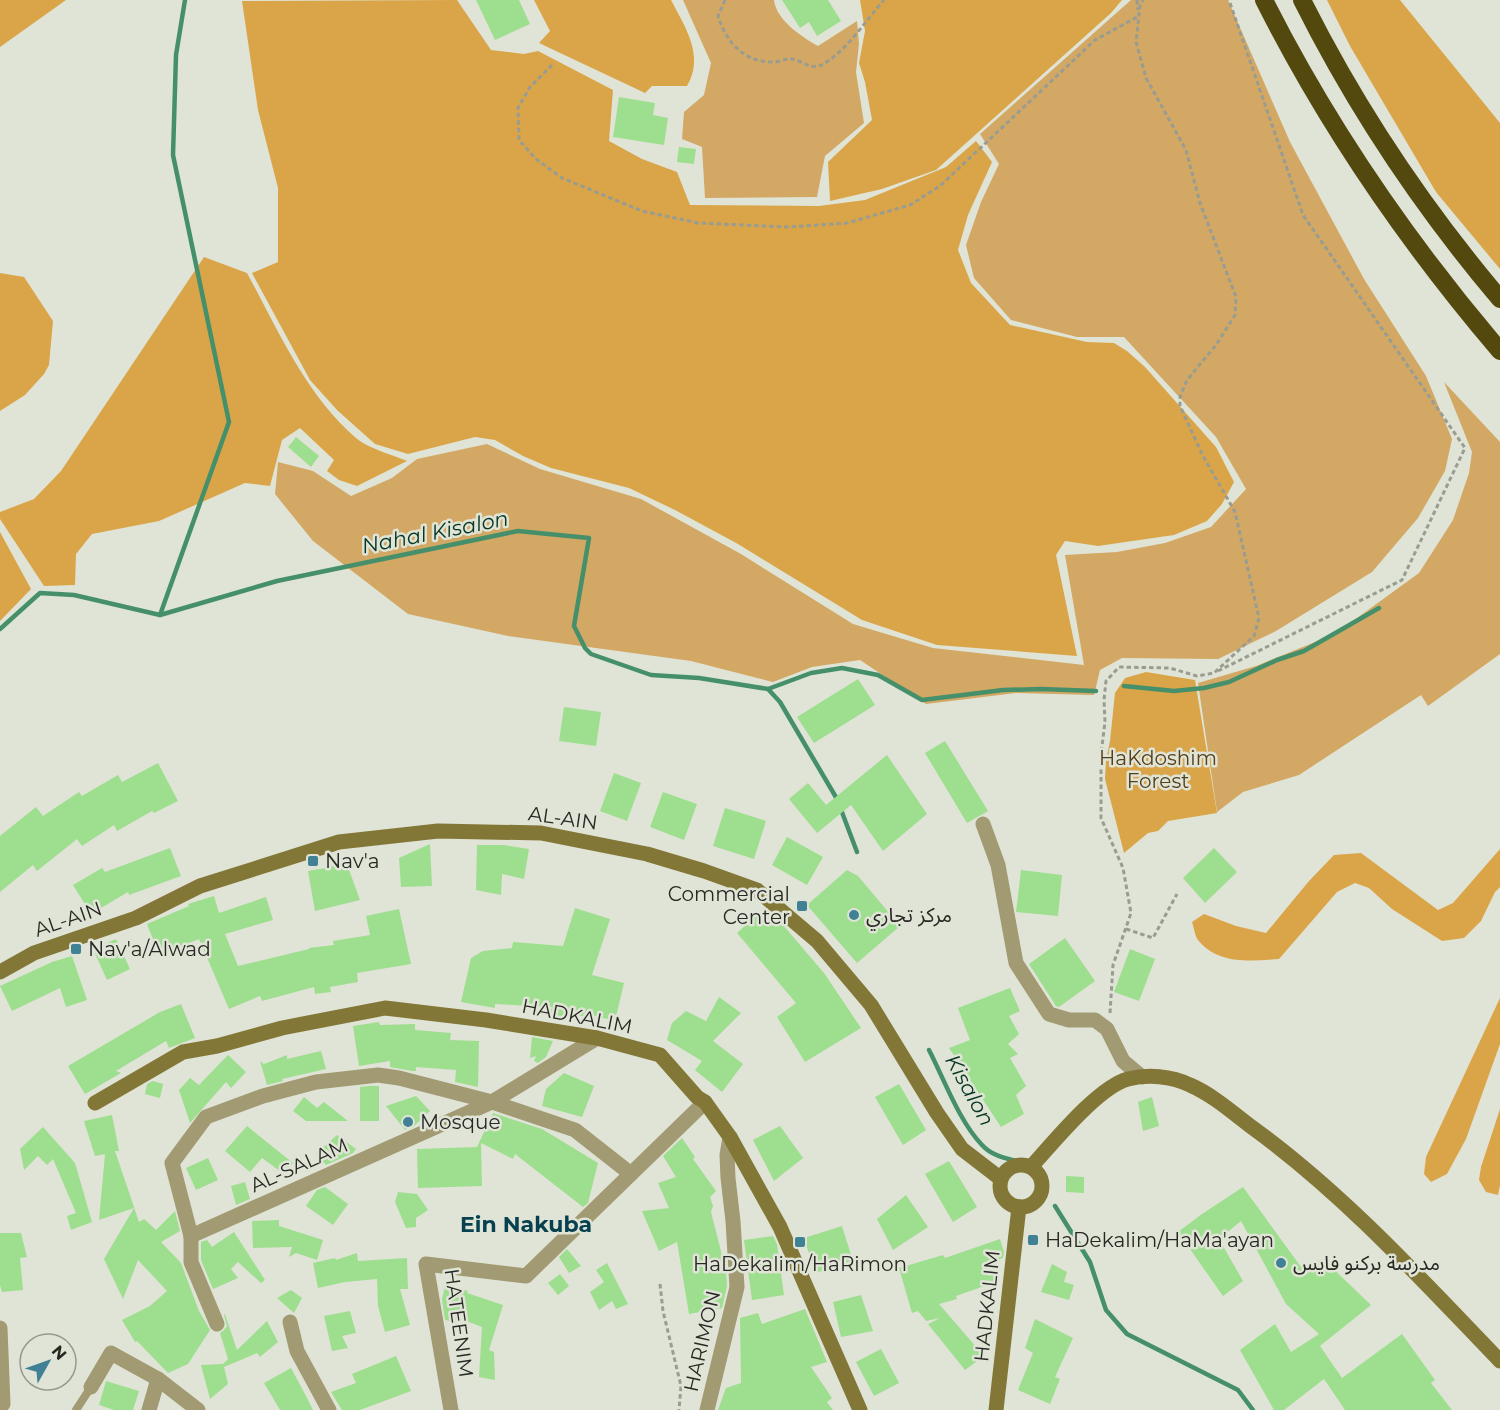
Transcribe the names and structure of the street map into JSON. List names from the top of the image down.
{
  "streets": {
    "street": [
      "AL-AIN",
      "HADKALIM",
      "AL-SALAM",
      "HATEENIM",
      "HARIMON"
    ]
  },
  "crossings": [
    ["AL-AIN", "HADKALIM"],
    ["HADKALIM", "AL-SALAM"],
    ["HADKALIM", "HATEENIM"],
    ["HADKALIM", "HARIMON"]
  ],
  "districts": ["Ein Nakuba"],
  "water": ["Nahal Kisalon", "Kisalon"],
  "parks": ["HaKdoshim Forest"],
  "places": {
    "transit": [
      "Nav'a",
      "Commercial Center",
      "Nav'a/Alwad",
      "HaDekalim/HaMa'ayan",
      "HaDekalim/HaRimon"
    ],
    "other": ["مركز تجاري", "Mosque", "مدرسة بركنو فايس"]
  },
  "north": "top right"
}
